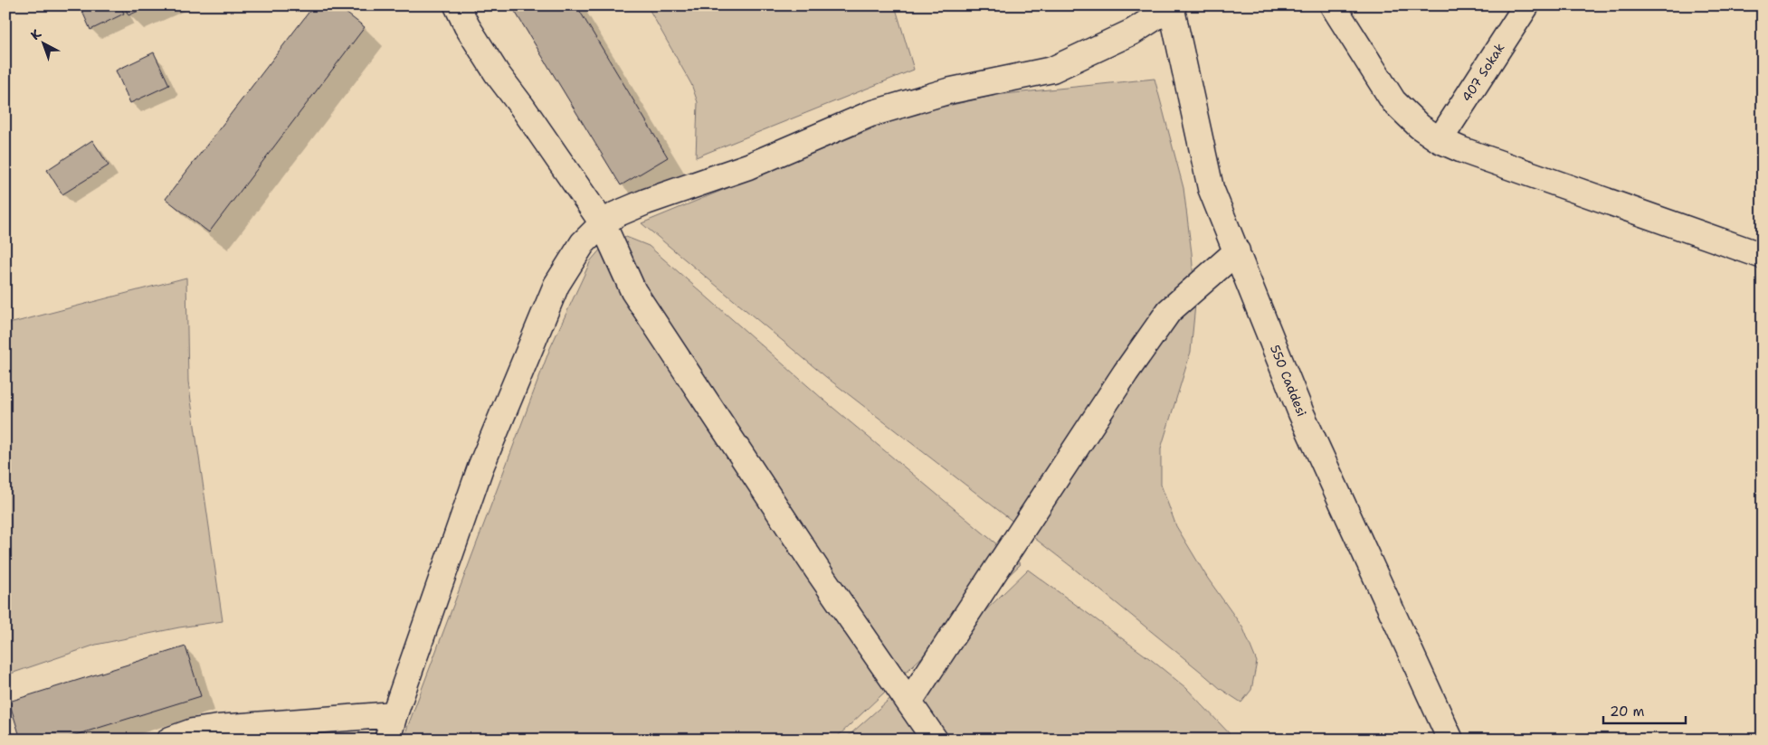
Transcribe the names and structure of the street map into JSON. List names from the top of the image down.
{
  "streets": {
    "street": ["407 Sokak", "550 Caddesi"]
  },
  "scale_bar": "20 m",
  "north": "top left"
}
